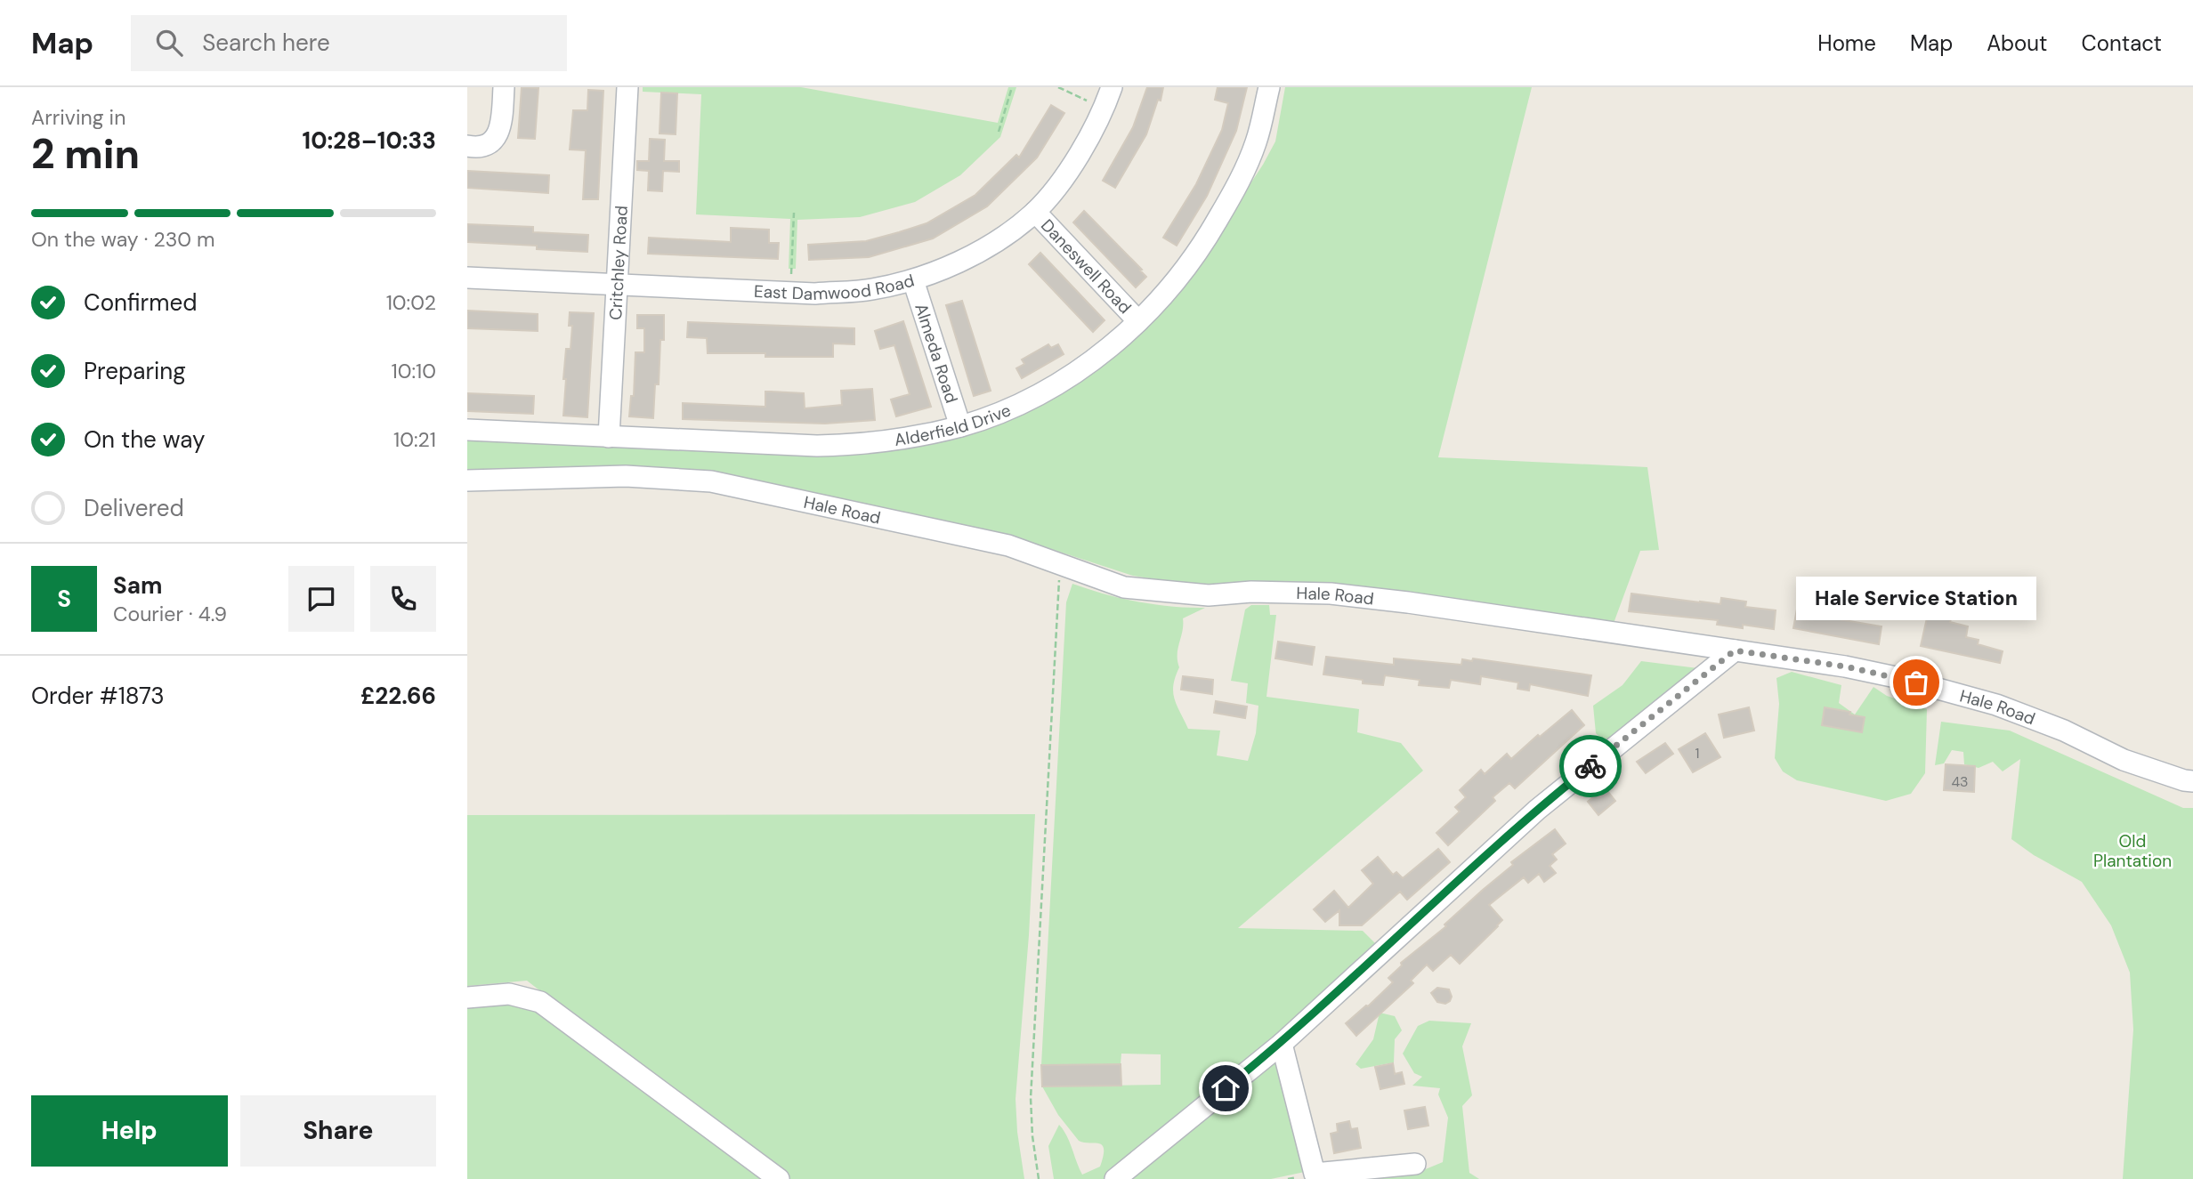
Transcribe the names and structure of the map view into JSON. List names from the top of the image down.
{
  "streets": {
    "street": [
      "Critchley Road",
      "Daneswell Road",
      "East Damwood Road",
      "Almeda Road",
      "Alderfield Drive",
      "Hale Road"
    ]
  },
  "crossings": [
    ["Critchley Road", "East Damwood Road"],
    ["Critchley Road", "Alderfield Drive"],
    ["Daneswell Road", "East Damwood Road"],
    ["Daneswell Road", "Alderfield Drive"],
    ["East Damwood Road", "Almeda Road"],
    ["Almeda Road", "Alderfield Drive"]
  ],
  "parks": ["Old Plantation"],
  "places": ["Hale Service Station"],
  "house_numbers": ["1", "43"],
  "page": {
    "header": "Map",
    "search": "Search here",
    "nav": [
      "Home",
      "Map",
      "About",
      "Contact"
    ],
    "heading": ["2 min", "Arriving in", "10:28–10:33"],
    "panel": [
      "Sam",
      "Courier · 4.9",
      "Order #1873",
      "£22.66"
    ],
    "bar": "On the way · 230 m",
    "list": [
      ["Confirmed", "10:02"],
      ["Preparing", "10:10"],
      ["On the way", "10:21"],
      "Delivered"
    ],
    "round": "S",
    "bubble": "Hale Service Station",
    "buttons": ["Help", "Share"]
  }
}
